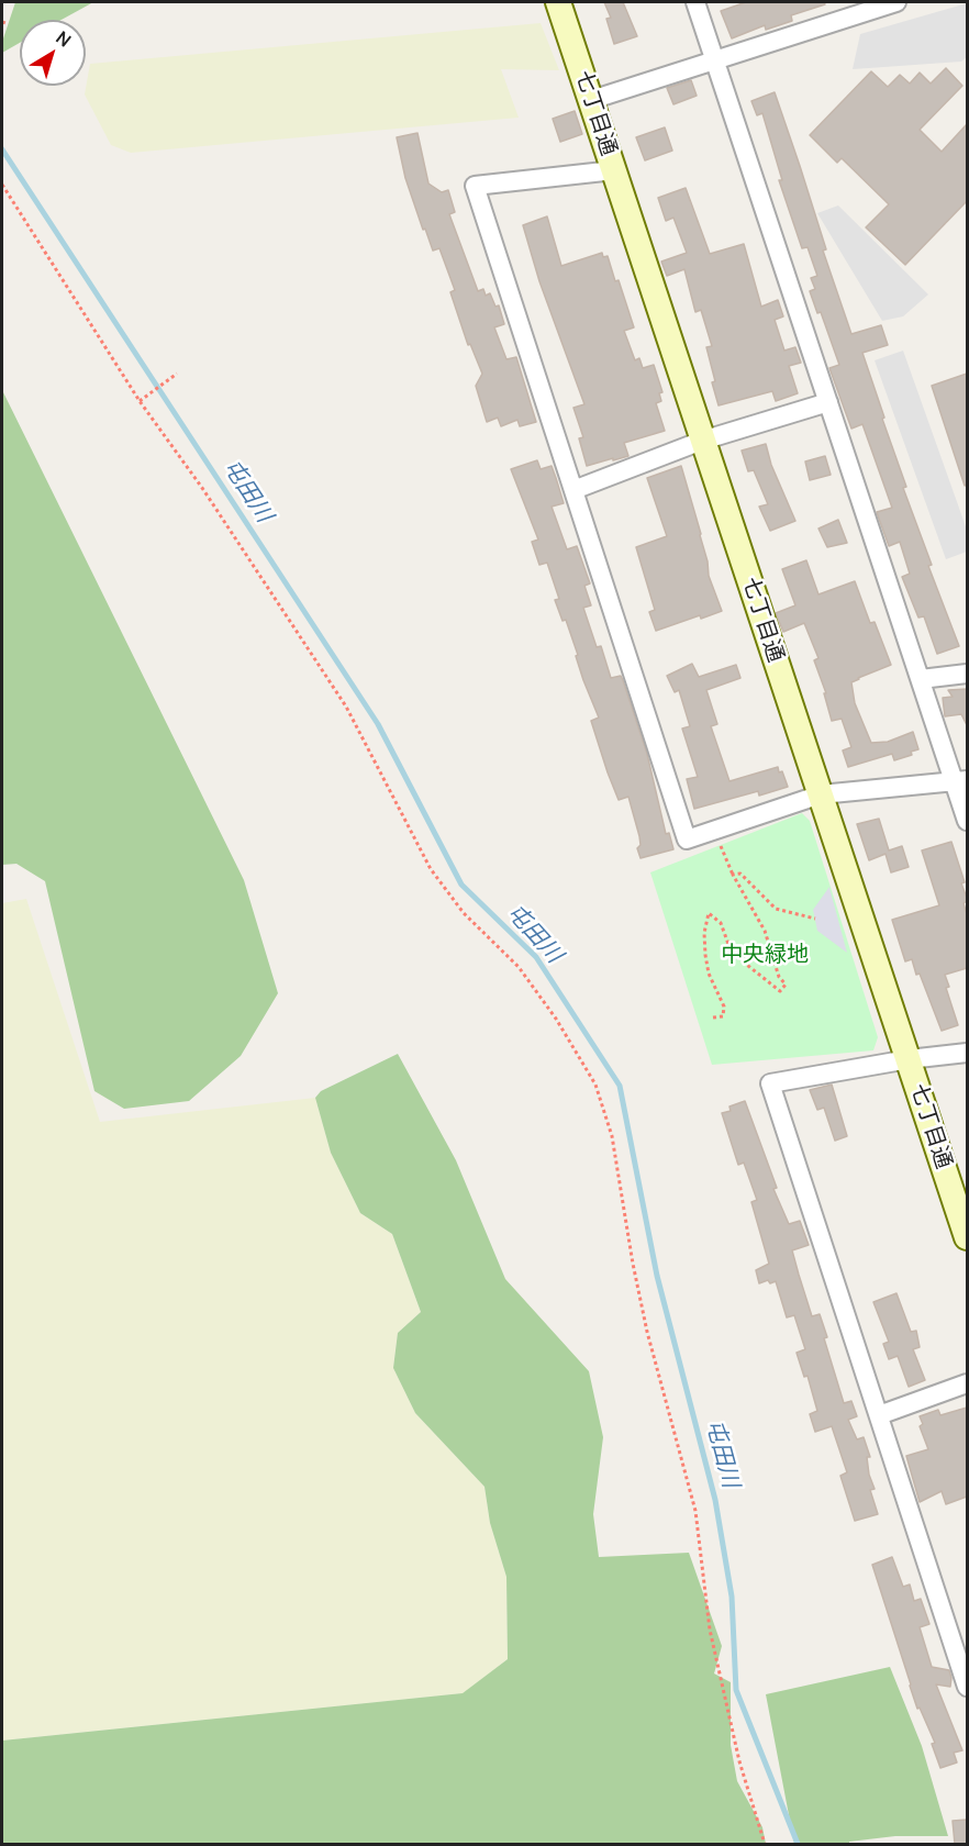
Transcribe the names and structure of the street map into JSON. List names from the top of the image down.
{
  "streets": {
    "street": ["七丁目通"]
  },
  "water": ["屯田川"],
  "parks": ["中央緑地"],
  "north": "top right"
}
